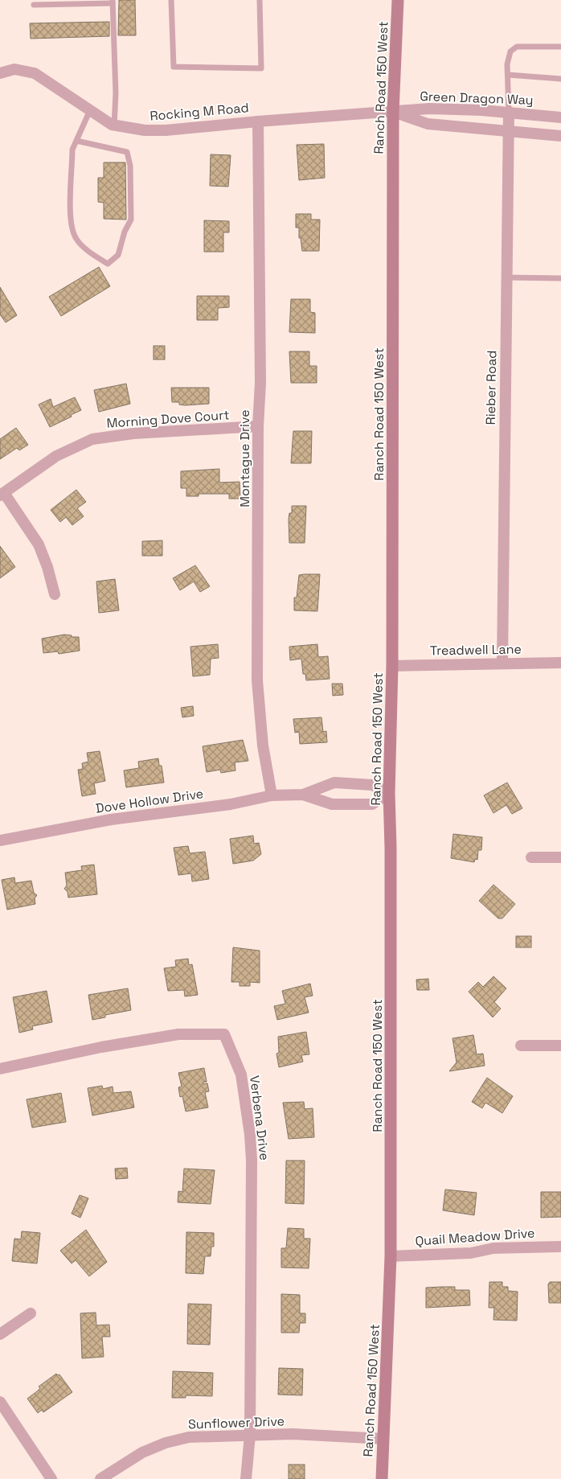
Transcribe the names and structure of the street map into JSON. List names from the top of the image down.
{
  "streets": {
    "main road": ["Ranch Road 150 West"],
    "street": [
      "Green Dragon Way",
      "Rocking M Road",
      "Rieber Road",
      "Morning Dove Court",
      "Montague Drive",
      "Treadwell Lane",
      "Dove Hollow Drive",
      "Verbena Drive",
      "Quail Meadow Drive",
      "Sunflower Drive"
    ]
  },
  "crossings": [
    ["Ranch Road 150 West", "Green Dragon Way"],
    ["Ranch Road 150 West", "Rocking M Road"],
    ["Ranch Road 150 West", "Treadwell Lane"],
    ["Ranch Road 150 West", "Dove Hollow Drive"],
    ["Ranch Road 150 West", "Quail Meadow Drive"],
    ["Ranch Road 150 West", "Sunflower Drive"],
    ["Green Dragon Way", "Rocking M Road"],
    ["Green Dragon Way", "Rieber Road"],
    ["Rocking M Road", "Montague Drive"],
    ["Rieber Road", "Treadwell Lane"],
    ["Morning Dove Court", "Montague Drive"],
    ["Montague Drive", "Dove Hollow Drive"],
    ["Verbena Drive", "Sunflower Drive"]
  ]
}
